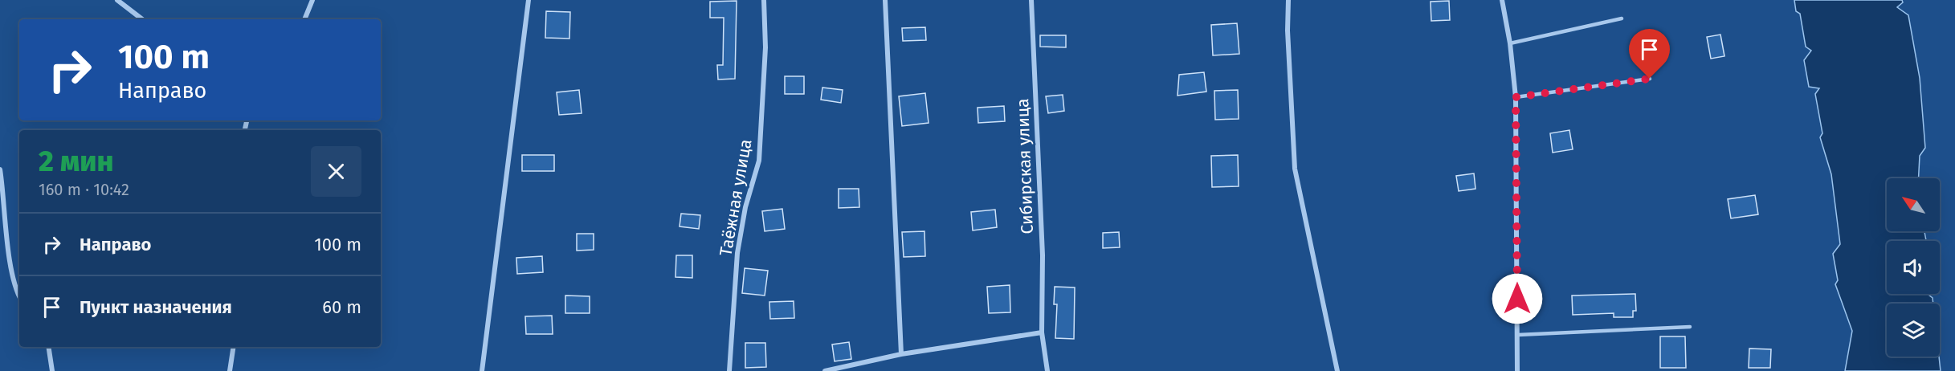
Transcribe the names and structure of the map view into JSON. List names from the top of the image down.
{
  "streets": {
    "street": ["Сибирская улица", "Таёжная улица"]
  },
  "north": "top left",
  "page": {
    "turn": ["100 m", "Направо"],
    "heading": ["2 мин", "160 m · 10:42"],
    "list": [
      {
        "name": "Направо",
        "value": "100 m"
      },
      {
        "name": "Пункт назначения",
        "value": "60 m"
      }
    ]
  }
}
